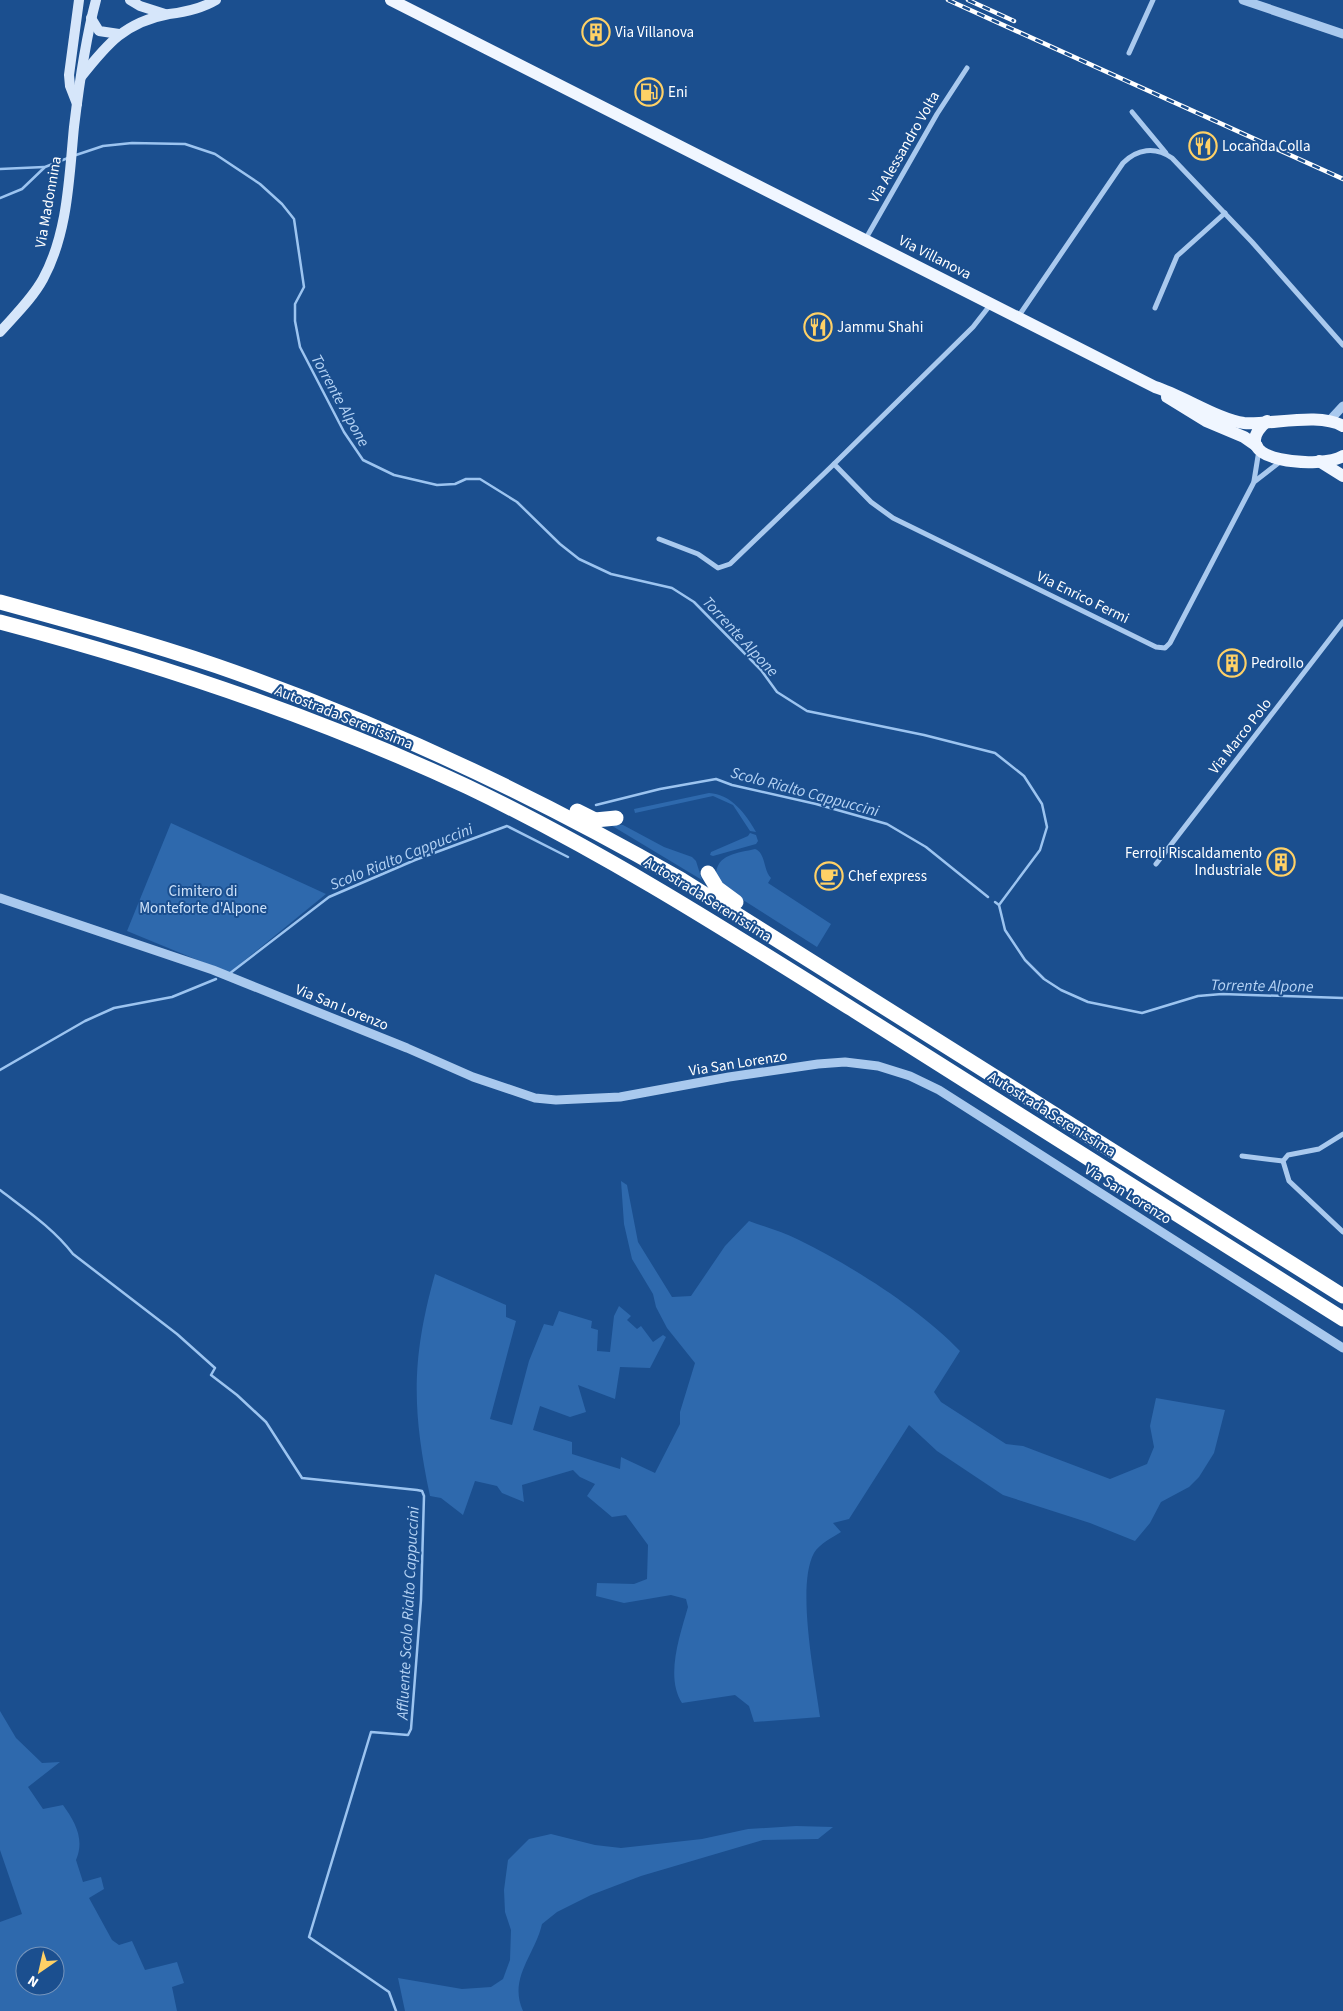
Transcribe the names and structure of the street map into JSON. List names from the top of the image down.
{
  "streets": {
    "highway": ["Autostrada Serenissima"],
    "main road": ["Via Madonnina", "Via Villanova"],
    "street": [
      "Via Alessandro Volta",
      "Via Enrico Fermi",
      "Via Marco Polo",
      "Via San Lorenzo"
    ]
  },
  "crossings": [
    ["Via Alessandro Volta", "Via Villanova"],
    ["Via Villanova", "Via Enrico Fermi"]
  ],
  "water": ["Torrente Alpone", "Scolo Rialto Cappuccini", "Affluente Scolo Rialto Cappuccini"],
  "parks": ["Cimitero di Monteforte d'Alpone"],
  "places": {
    "building": ["Via Villanova", "Pedrollo", "Ferroli Riscaldamento Industriale"],
    "fuel station": ["Eni"],
    "restaurant": ["Locanda Colla", "Jammu Shahi"],
    "cafe": ["Chef express"]
  },
  "north": "bottom left"
}
